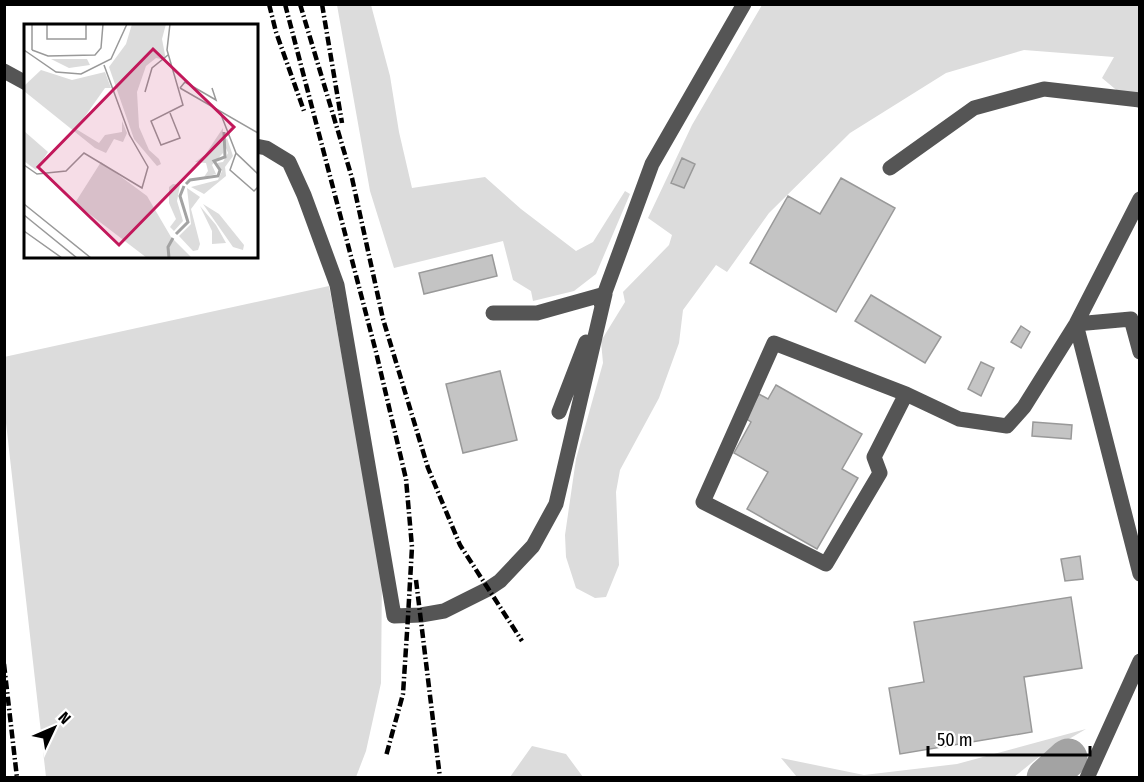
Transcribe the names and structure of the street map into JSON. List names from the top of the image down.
{
  "scale_bar": "50 m",
  "north": "top right"
}
